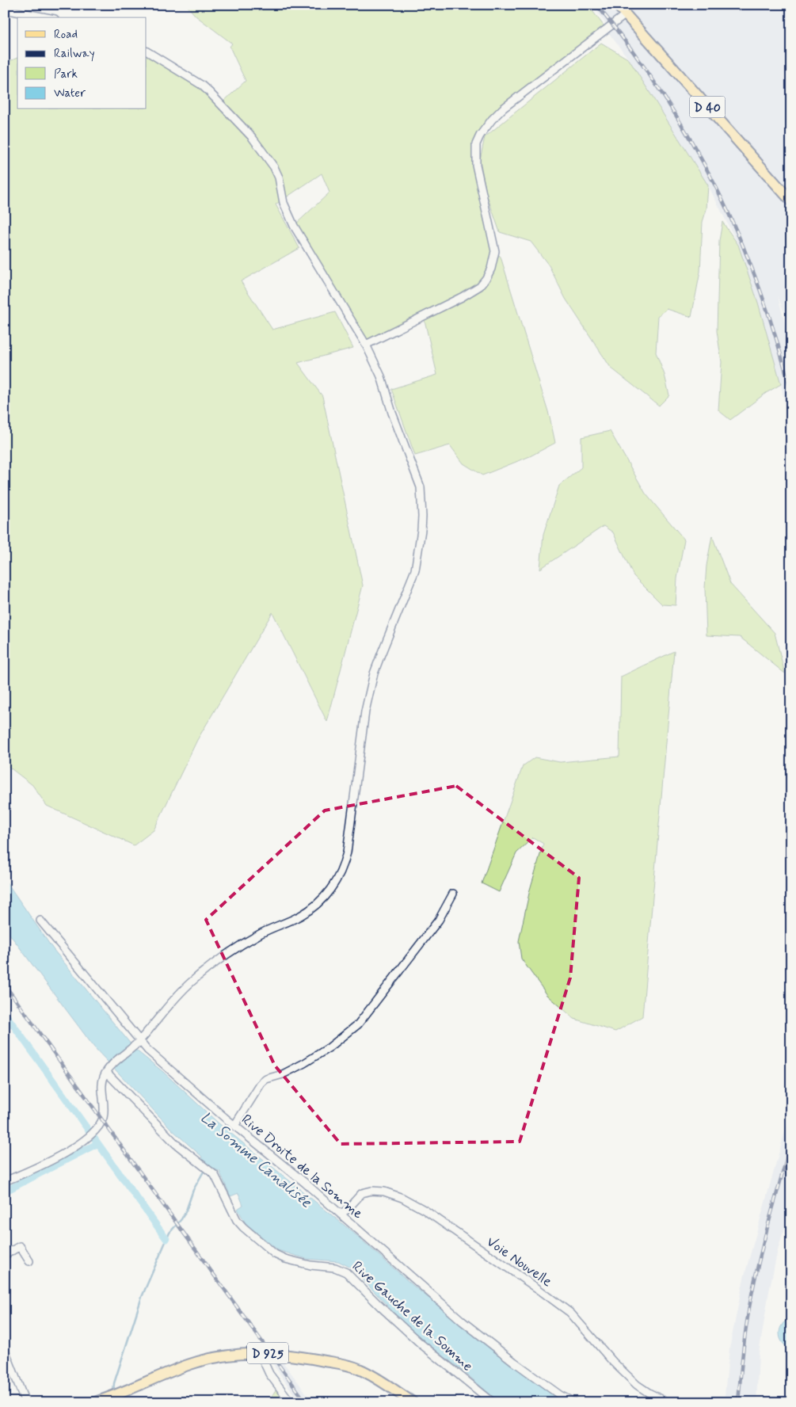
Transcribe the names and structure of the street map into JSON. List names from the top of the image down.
{
  "streets": {
    "main road": ["D 40", "D 925"],
    "street": ["Rive Droite de la Somme", "Voie Nouvelle", "Rive Gauche de la Somme"]
  },
  "crossings": [
    ["Rive Droite de la Somme", "Voie Nouvelle"]
  ],
  "water": ["La Somme Canalisée"],
  "legend": [
    "Road",
    "Railway",
    "Park",
    "Water"
  ]
}
